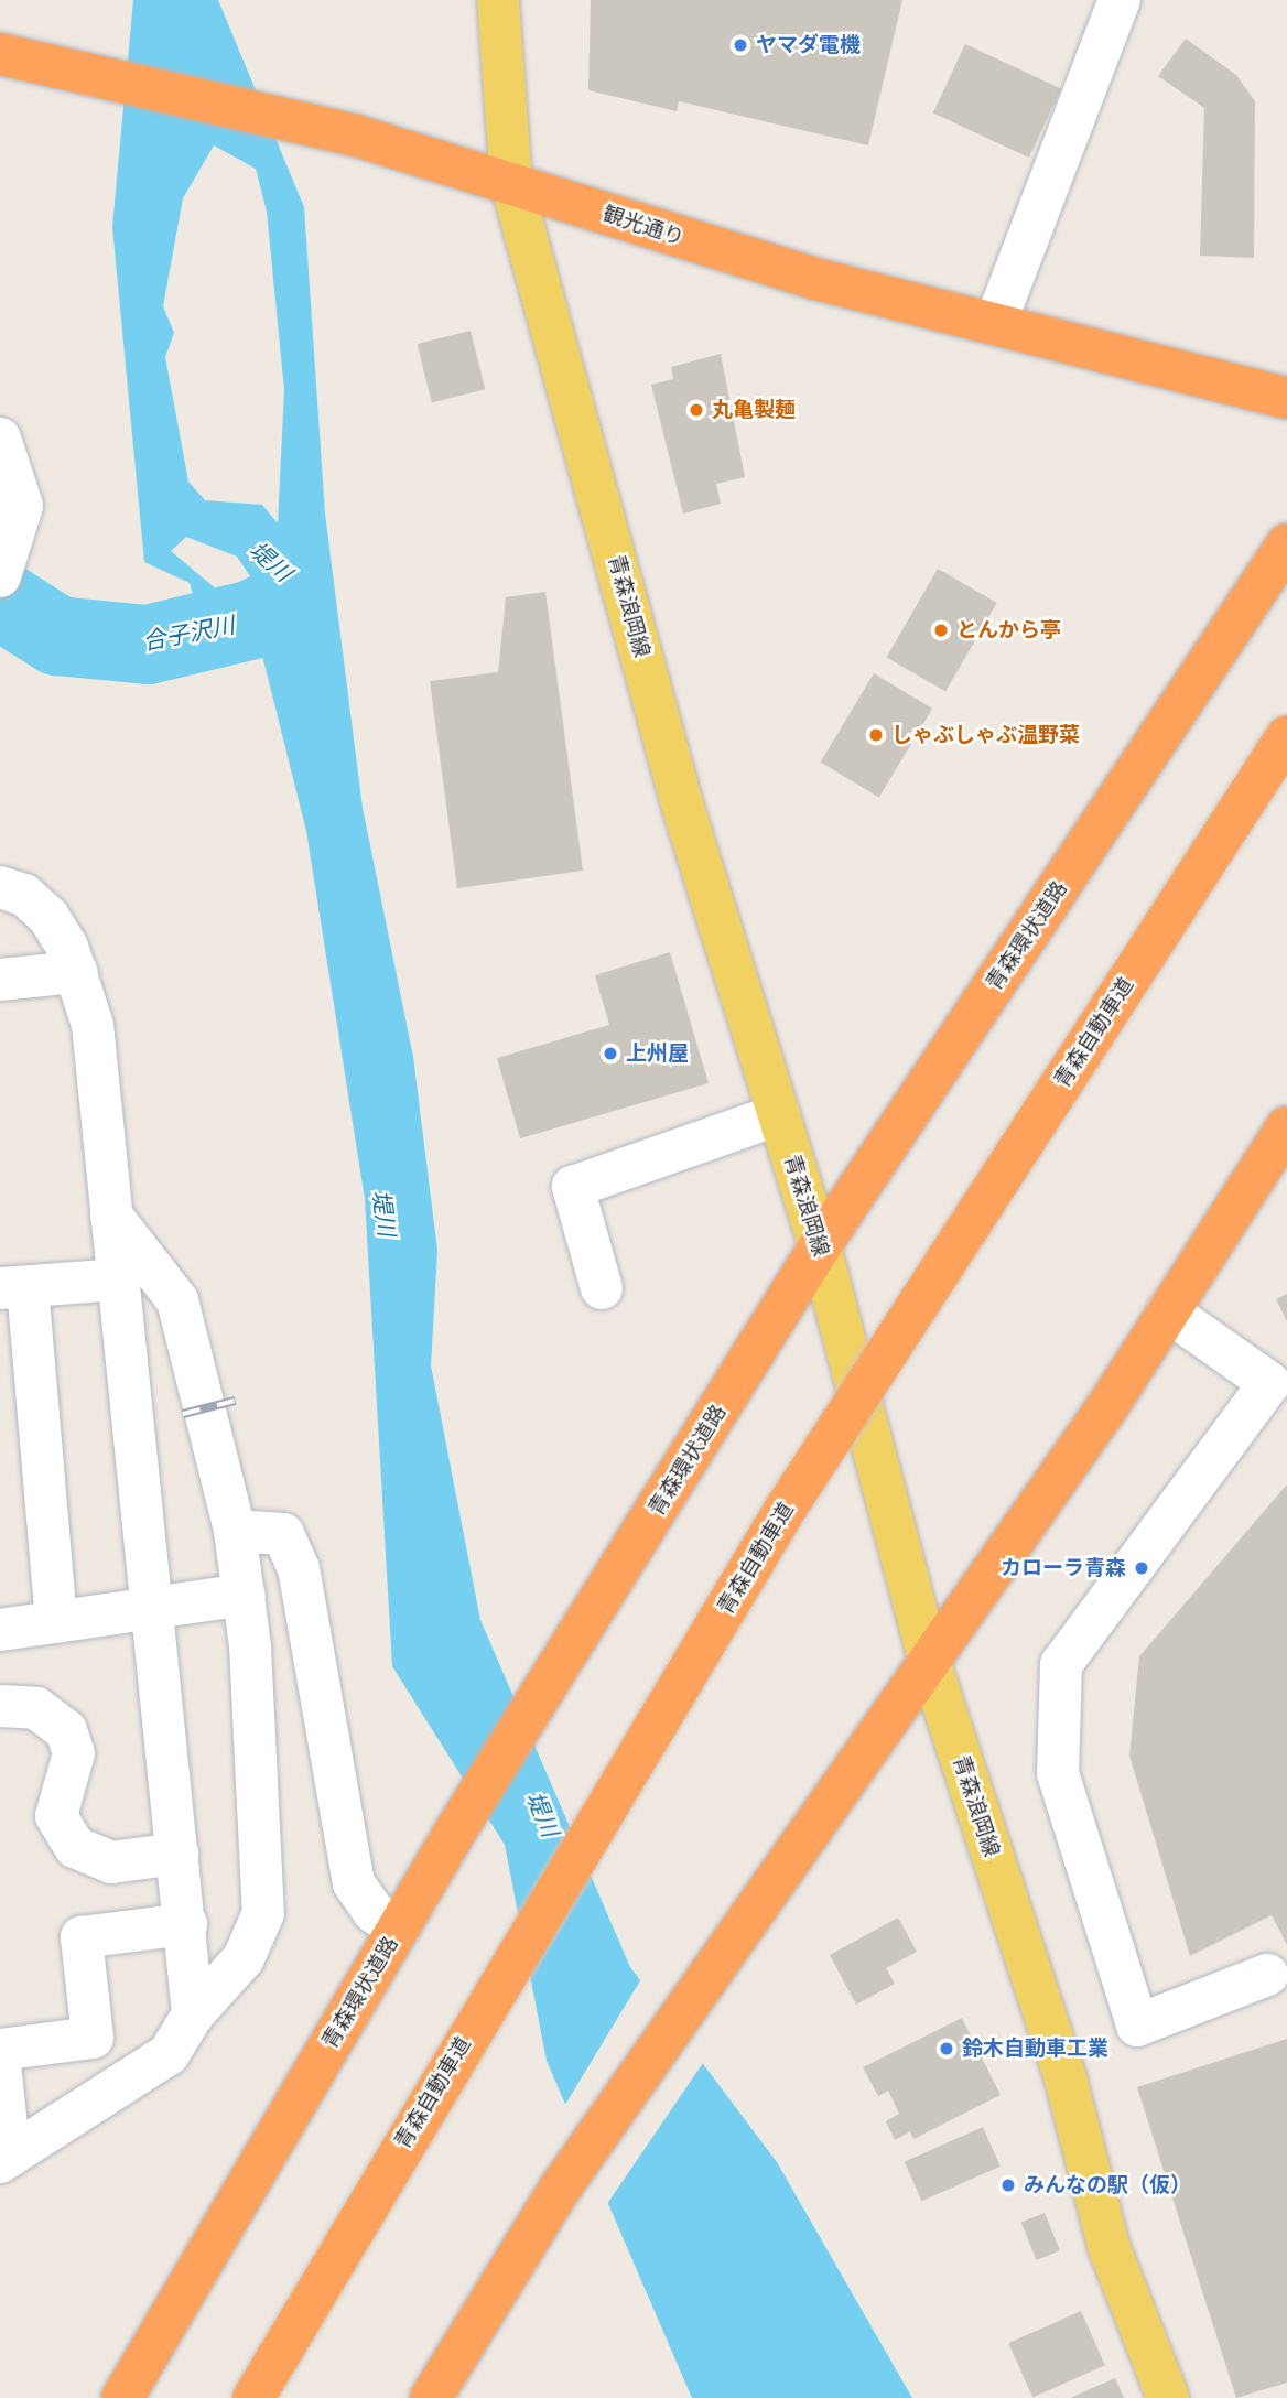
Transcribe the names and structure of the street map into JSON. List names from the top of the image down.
{
  "streets": {
    "highway": ["観光通り", "青森環状道路", "青森自動車道"],
    "main road": ["青森浪岡線"]
  },
  "crossings": [
    ["観光通り", "青森浪岡線"],
    ["青森浪岡線", "青森環状道路"]
  ],
  "water": ["堤川", "合子沢川"],
  "places": [
    "ヤマダ電機",
    "丸亀製麺",
    "とんから亭",
    "しゃぶしゃぶ温野菜",
    "上州屋",
    "カローラ青森",
    "鈴木自動車工業",
    "みんなの駅（仮）"
  ]
}
